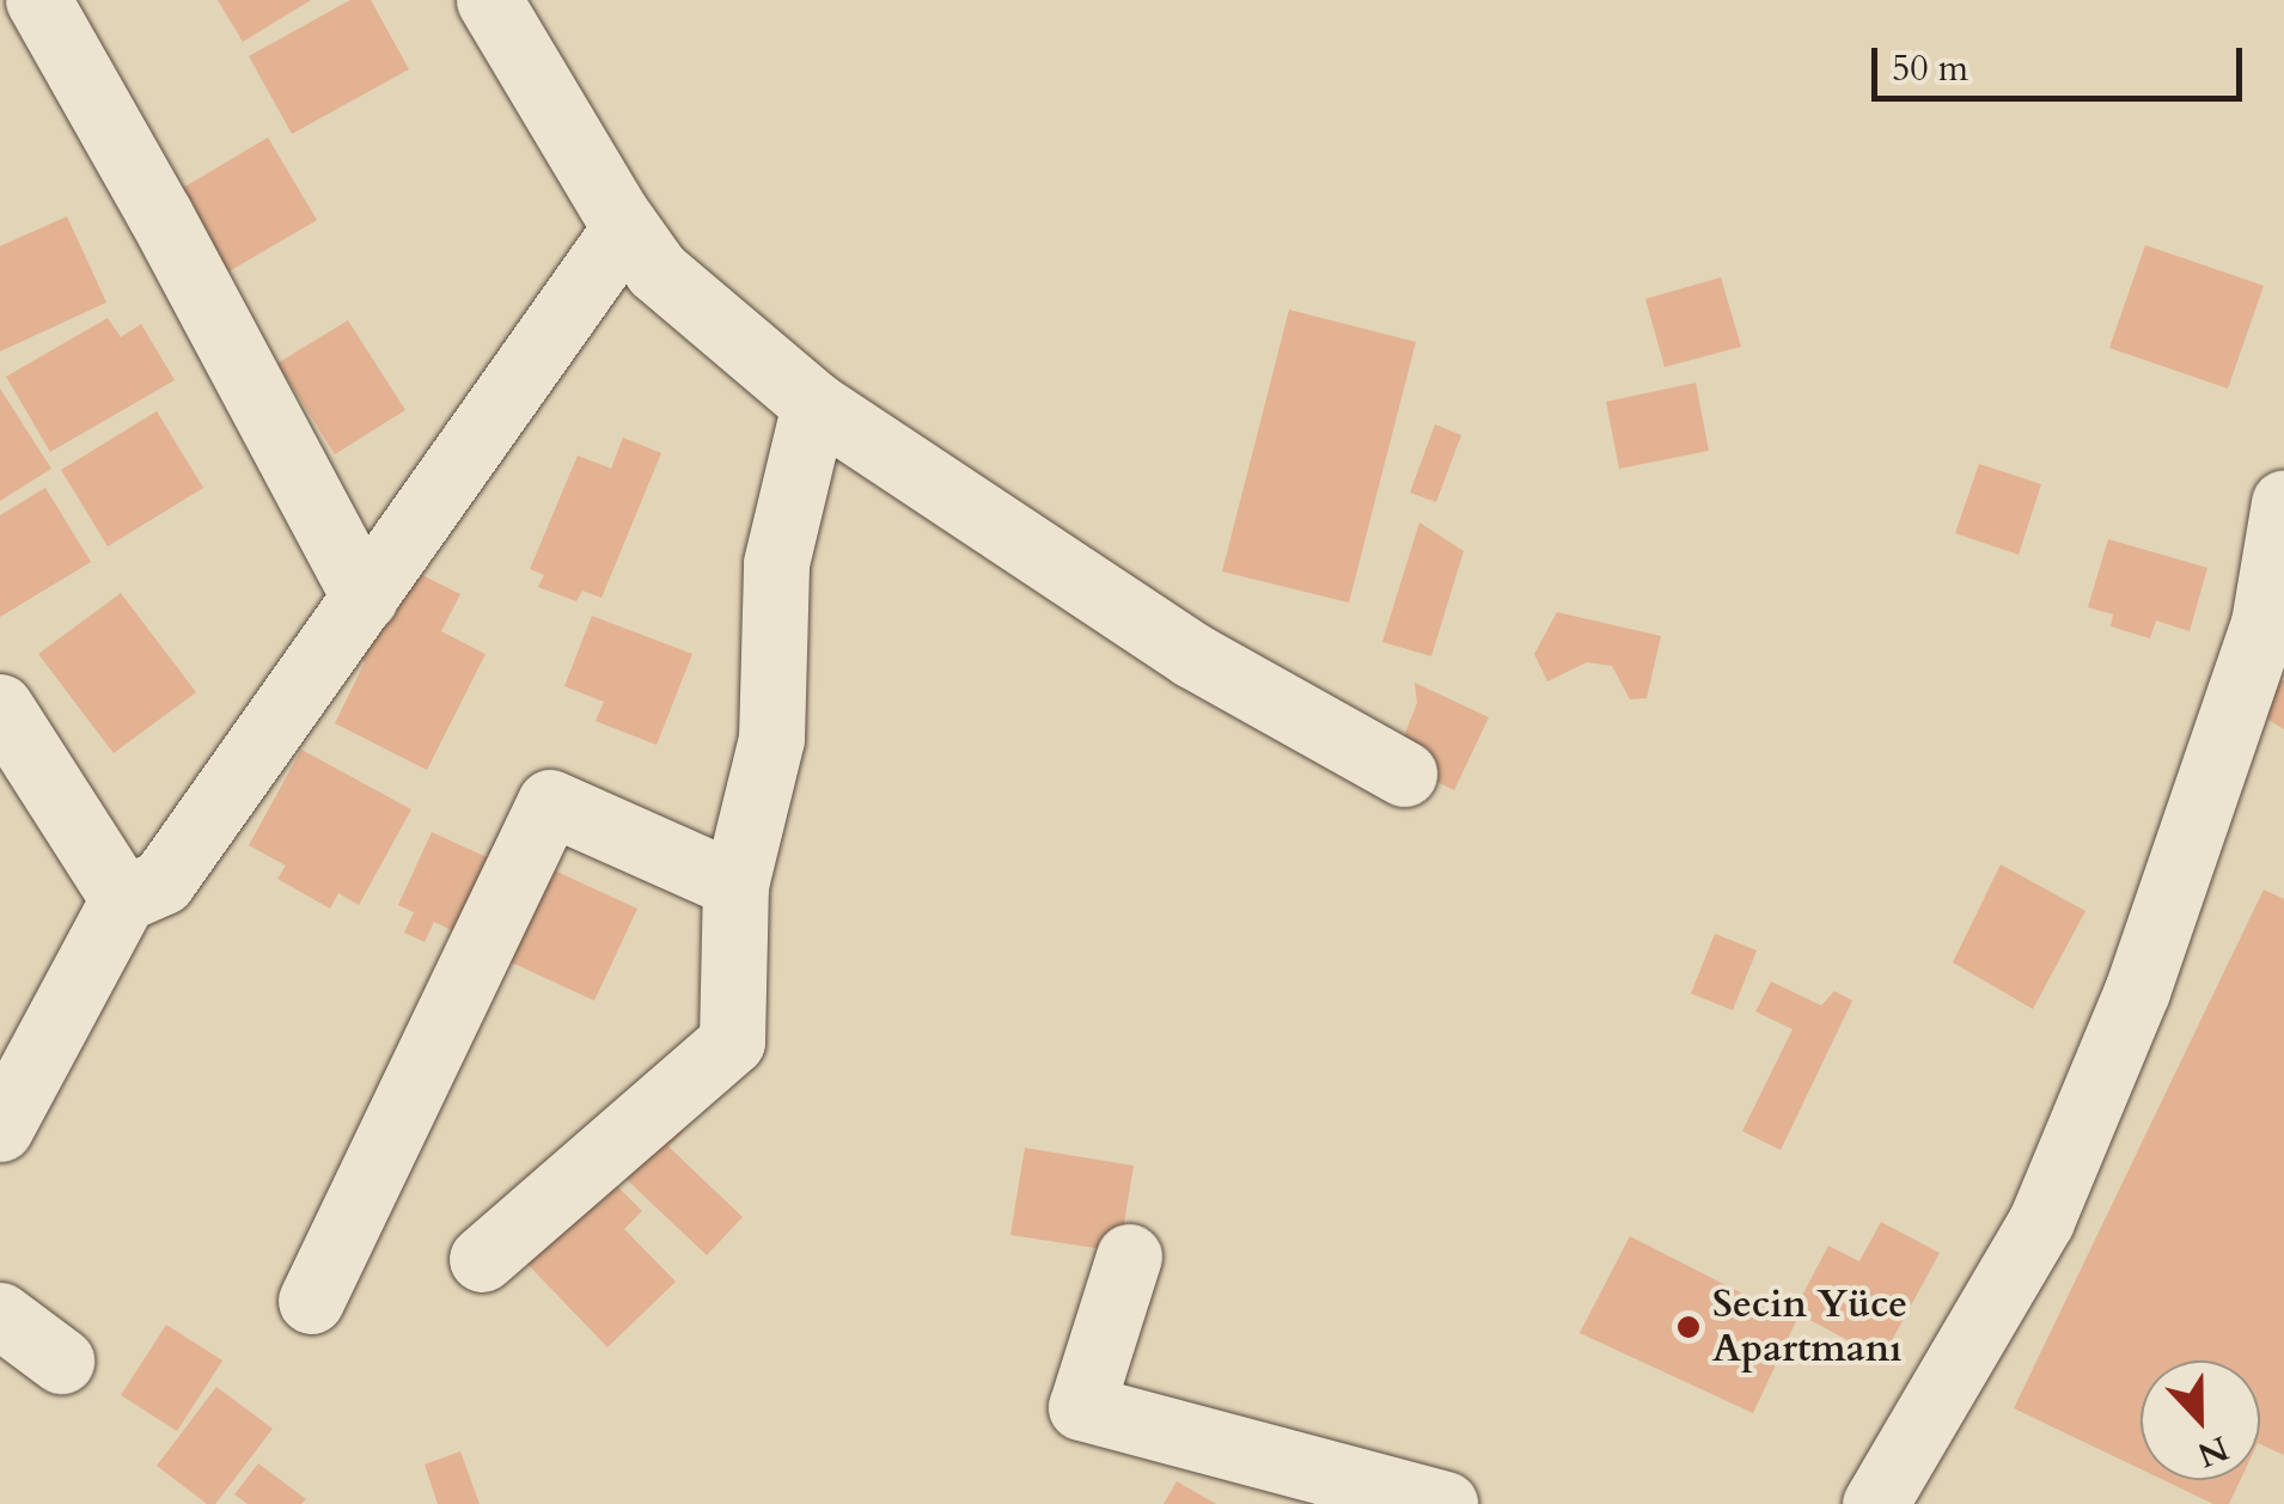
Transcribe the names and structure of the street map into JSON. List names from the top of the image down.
{
  "places": ["Secin Yüce Apartmanı"],
  "scale_bar": "50 m",
  "north": "bottom"
}
